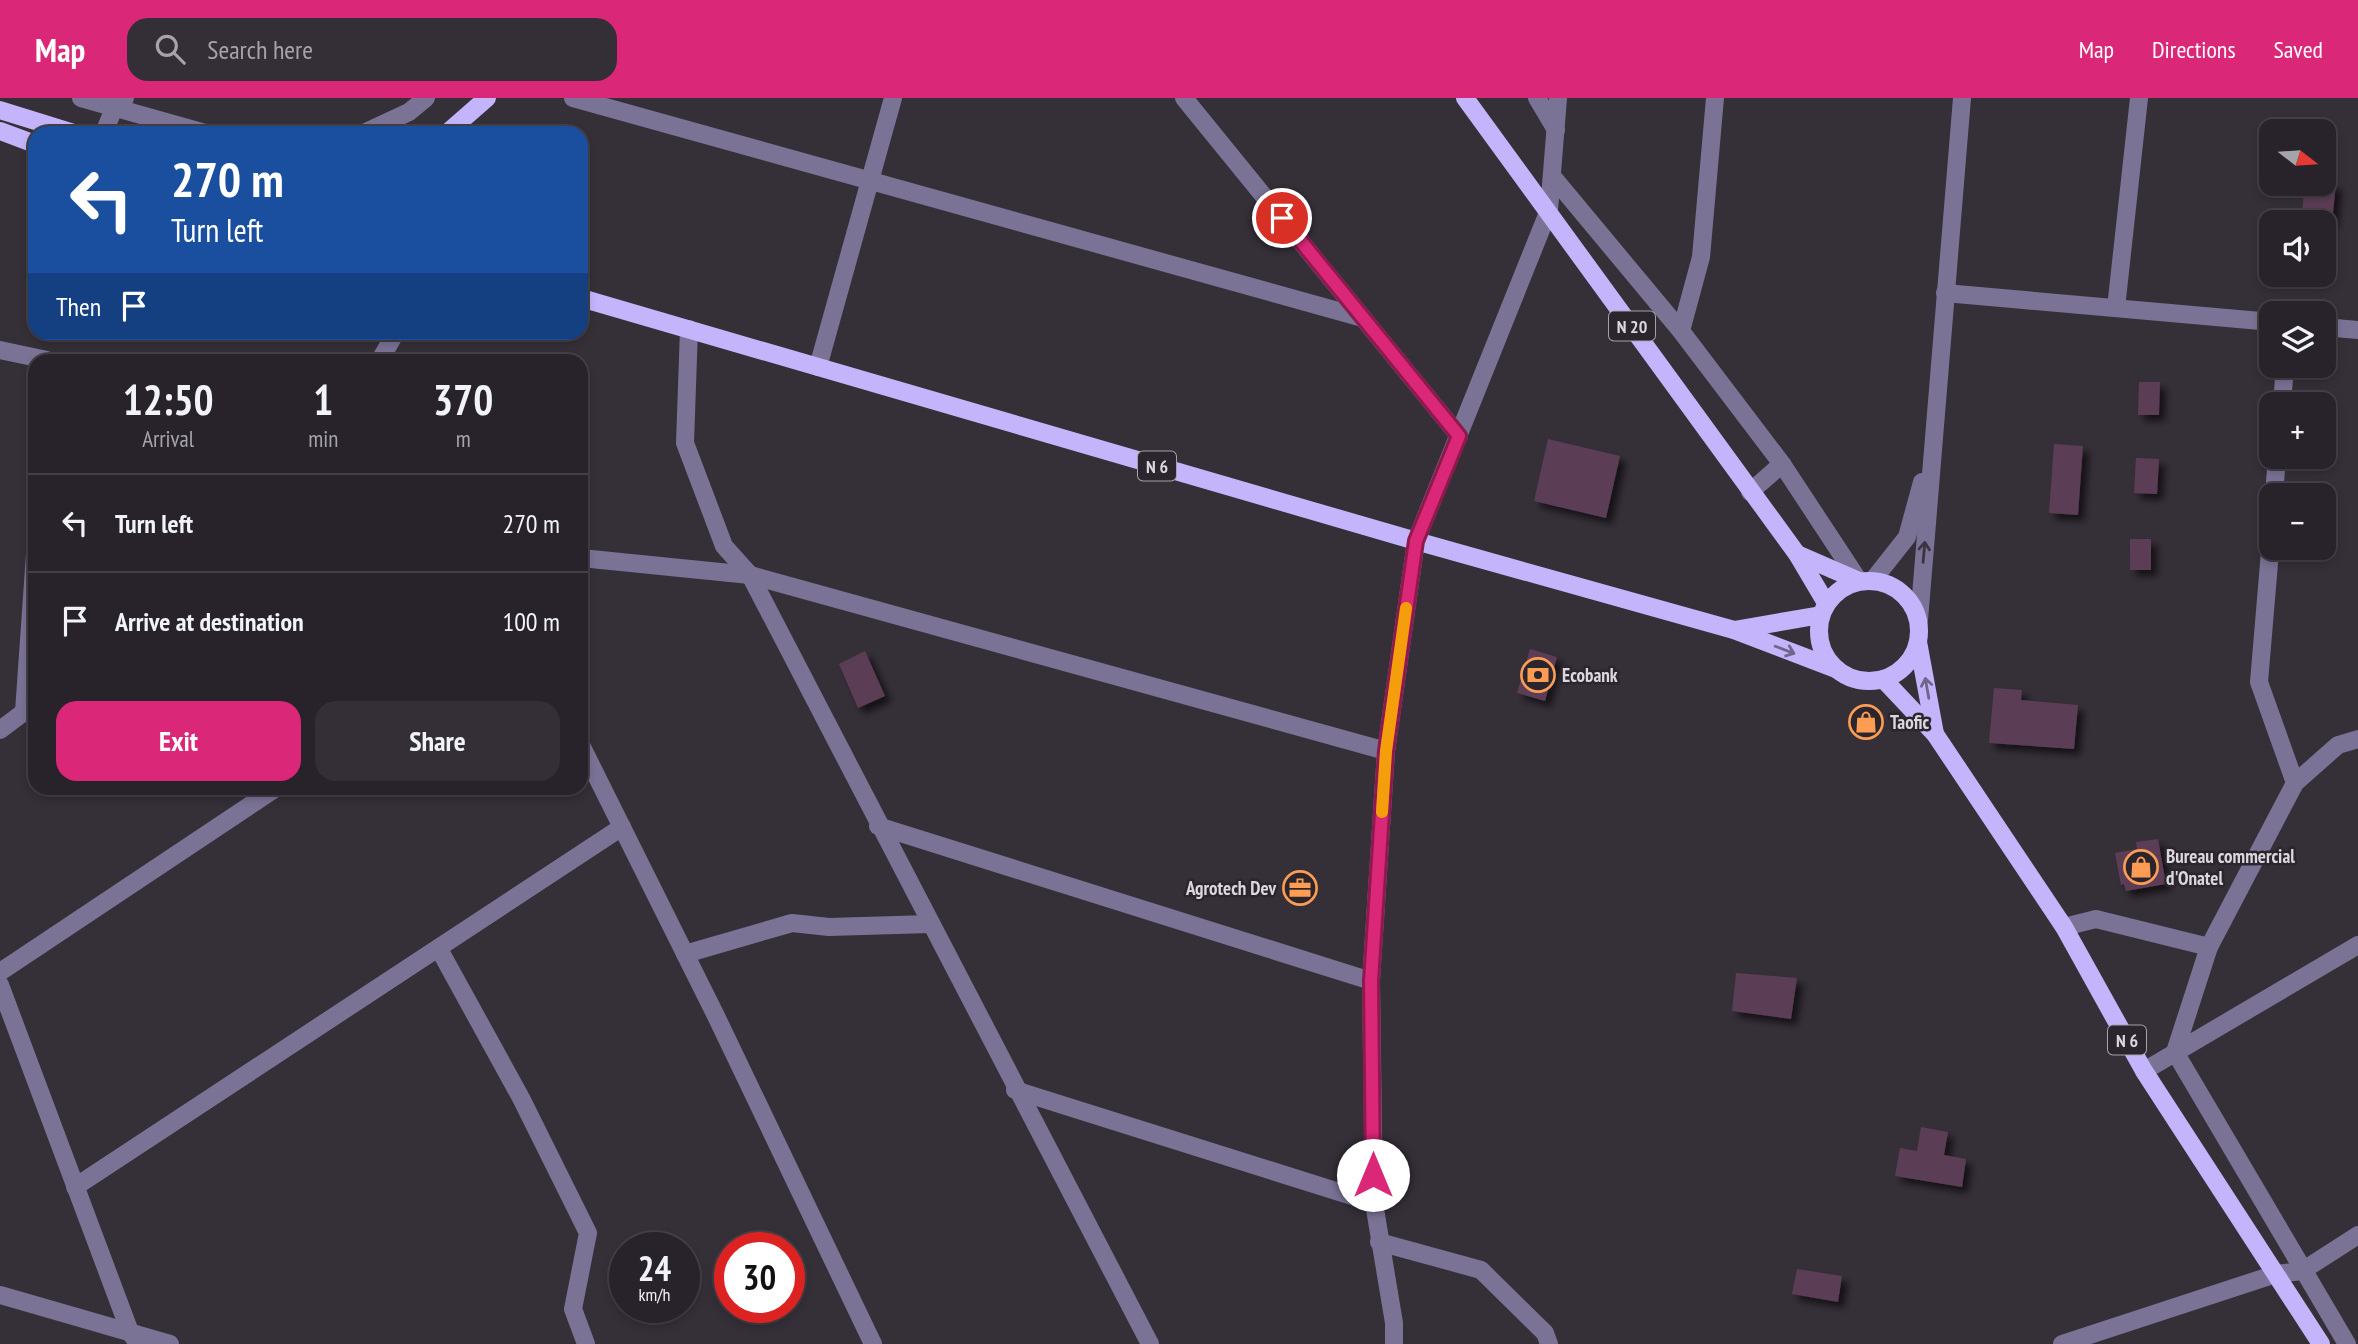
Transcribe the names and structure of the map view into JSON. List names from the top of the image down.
{
  "streets": {
    "main road": ["N 20", "N 6"]
  },
  "crossings": [
    ["N 20", "N 6"]
  ],
  "places": {
    "bank": ["Ecobank"],
    "shop": ["Taofic", "Bureau commercial d'Onatel"],
    "office": ["Agrotech Dev"]
  },
  "north": "right",
  "page": {
    "header": "Map",
    "search": "Search here",
    "nav": ["Map", "Directions", "Saved"],
    "map_buttons": ["+", "−"],
    "turn": ["270 m", "Turn left"],
    "then": "Then",
    "eta": [
      "12:50",
      "Arrival",
      "1",
      "min",
      "370",
      "m"
    ],
    "list": [
      {
        "name": "Turn left",
        "value": "270 m"
      },
      {
        "name": "Arrive at destination",
        "value": "100 m"
      }
    ],
    "buttons": ["Exit", "Share"],
    "speed": "24 km/h",
    "limit": "30"
  }
}
